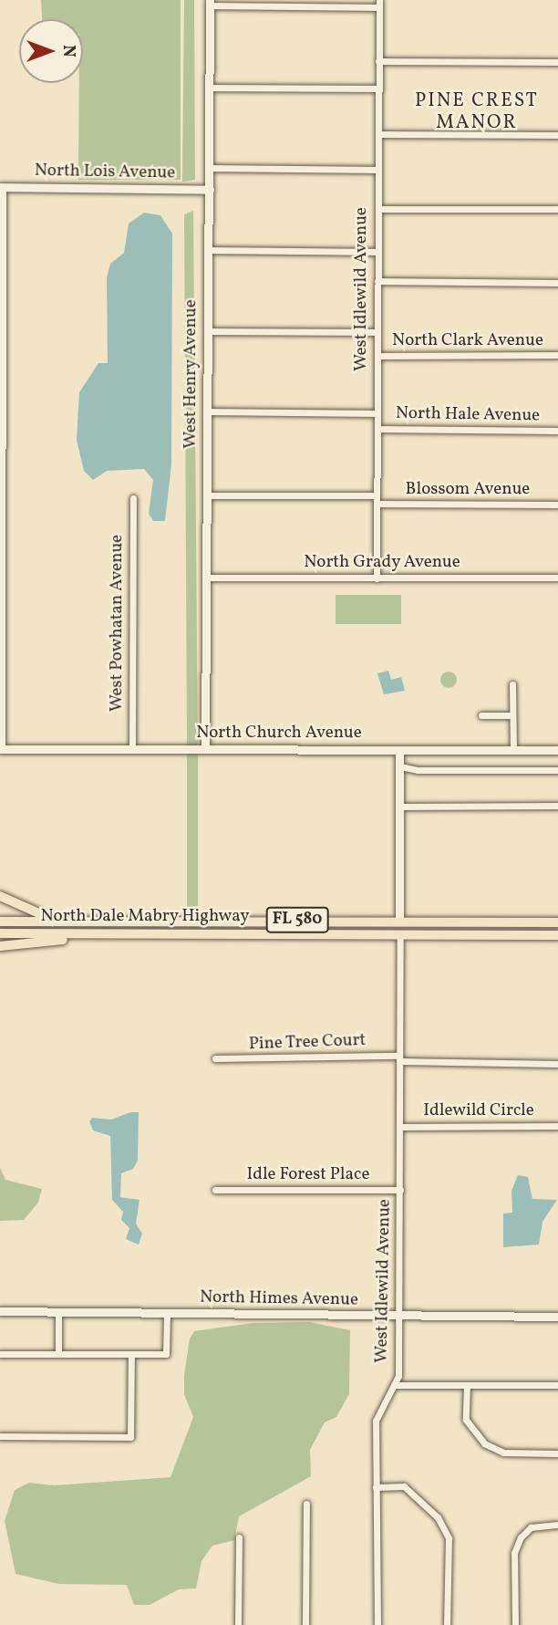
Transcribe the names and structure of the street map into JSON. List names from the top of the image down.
{
  "streets": {
    "main road": ["North Dale Mabry Highway", "FL 580"],
    "street": [
      "North Lois Avenue",
      "West Idlewild Avenue",
      "North Clark Avenue",
      "West Henry Avenue",
      "North Hale Avenue",
      "Blossom Avenue",
      "North Grady Avenue",
      "West Powhatan Avenue",
      "North Church Avenue",
      "Pine Tree Court",
      "Idlewild Circle",
      "Idle Forest Place",
      "North Himes Avenue"
    ]
  },
  "crossings": [
    ["North Lois Avenue", "West Henry Avenue"],
    ["West Idlewild Avenue", "North Clark Avenue"],
    ["West Idlewild Avenue", "North Hale Avenue"],
    ["West Idlewild Avenue", "Blossom Avenue"],
    ["West Idlewild Avenue", "North Grady Avenue"],
    ["West Idlewild Avenue", "North Dale Mabry Highway"],
    ["West Idlewild Avenue", "Pine Tree Court"],
    ["West Idlewild Avenue", "Idlewild Circle"],
    ["West Idlewild Avenue", "Idle Forest Place"],
    ["West Idlewild Avenue", "North Himes Avenue"],
    ["North Clark Avenue", "West Henry Avenue"],
    ["West Henry Avenue", "North Hale Avenue"],
    ["West Henry Avenue", "Blossom Avenue"],
    ["West Henry Avenue", "North Grady Avenue"],
    ["West Henry Avenue", "North Church Avenue"],
    ["West Powhatan Avenue", "North Church Avenue"],
    ["North Dale Mabry Highway", "FL 580"]
  ],
  "districts": ["PINE CREST MANOR"],
  "north": "right"
}
